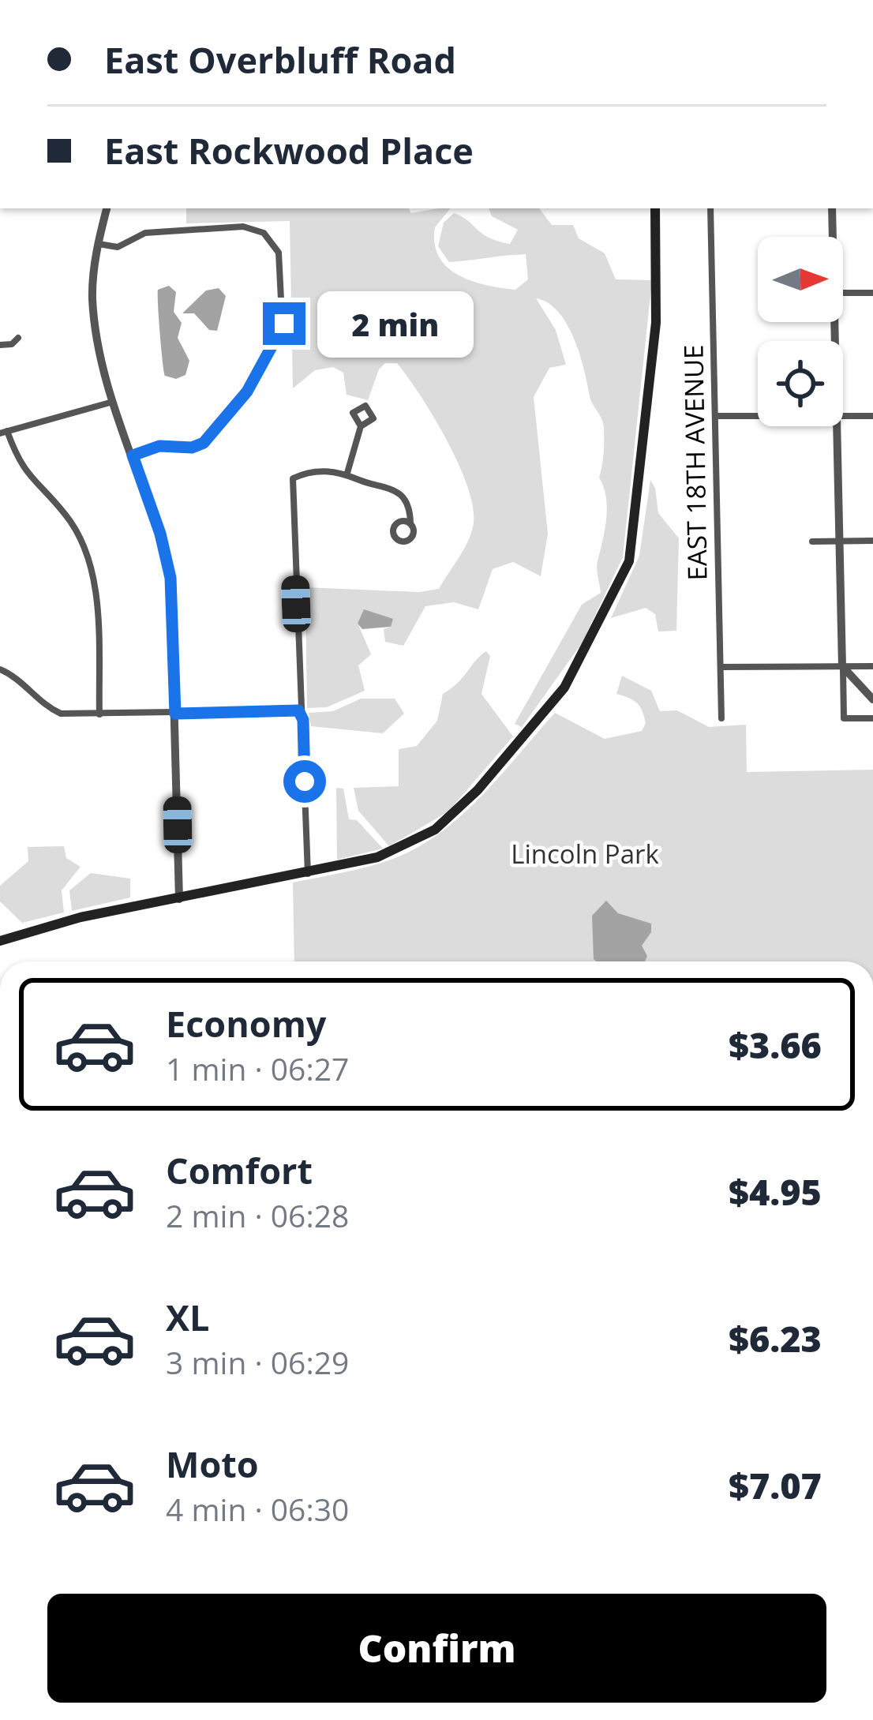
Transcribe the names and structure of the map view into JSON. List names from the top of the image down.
{
  "streets": {
    "street": ["EAST 18TH AVENUE"]
  },
  "parks": ["Lincoln Park"],
  "north": "right",
  "page": {
    "banner": ["East Overbluff Road", "East Rockwood Place"],
    "bubble": "2 min",
    "list": [
      {
        "name": "Economy",
        "note": "1 min · 06:27",
        "value": "$3.66"
      },
      {
        "name": "Comfort",
        "note": "2 min · 06:28",
        "value": "$4.95"
      },
      {
        "name": "XL",
        "note": "3 min · 06:29",
        "value": "$6.23"
      },
      {
        "name": "Moto",
        "note": "4 min · 06:30",
        "value": "$7.07"
      }
    ],
    "buttons": "Confirm"
  }
}
